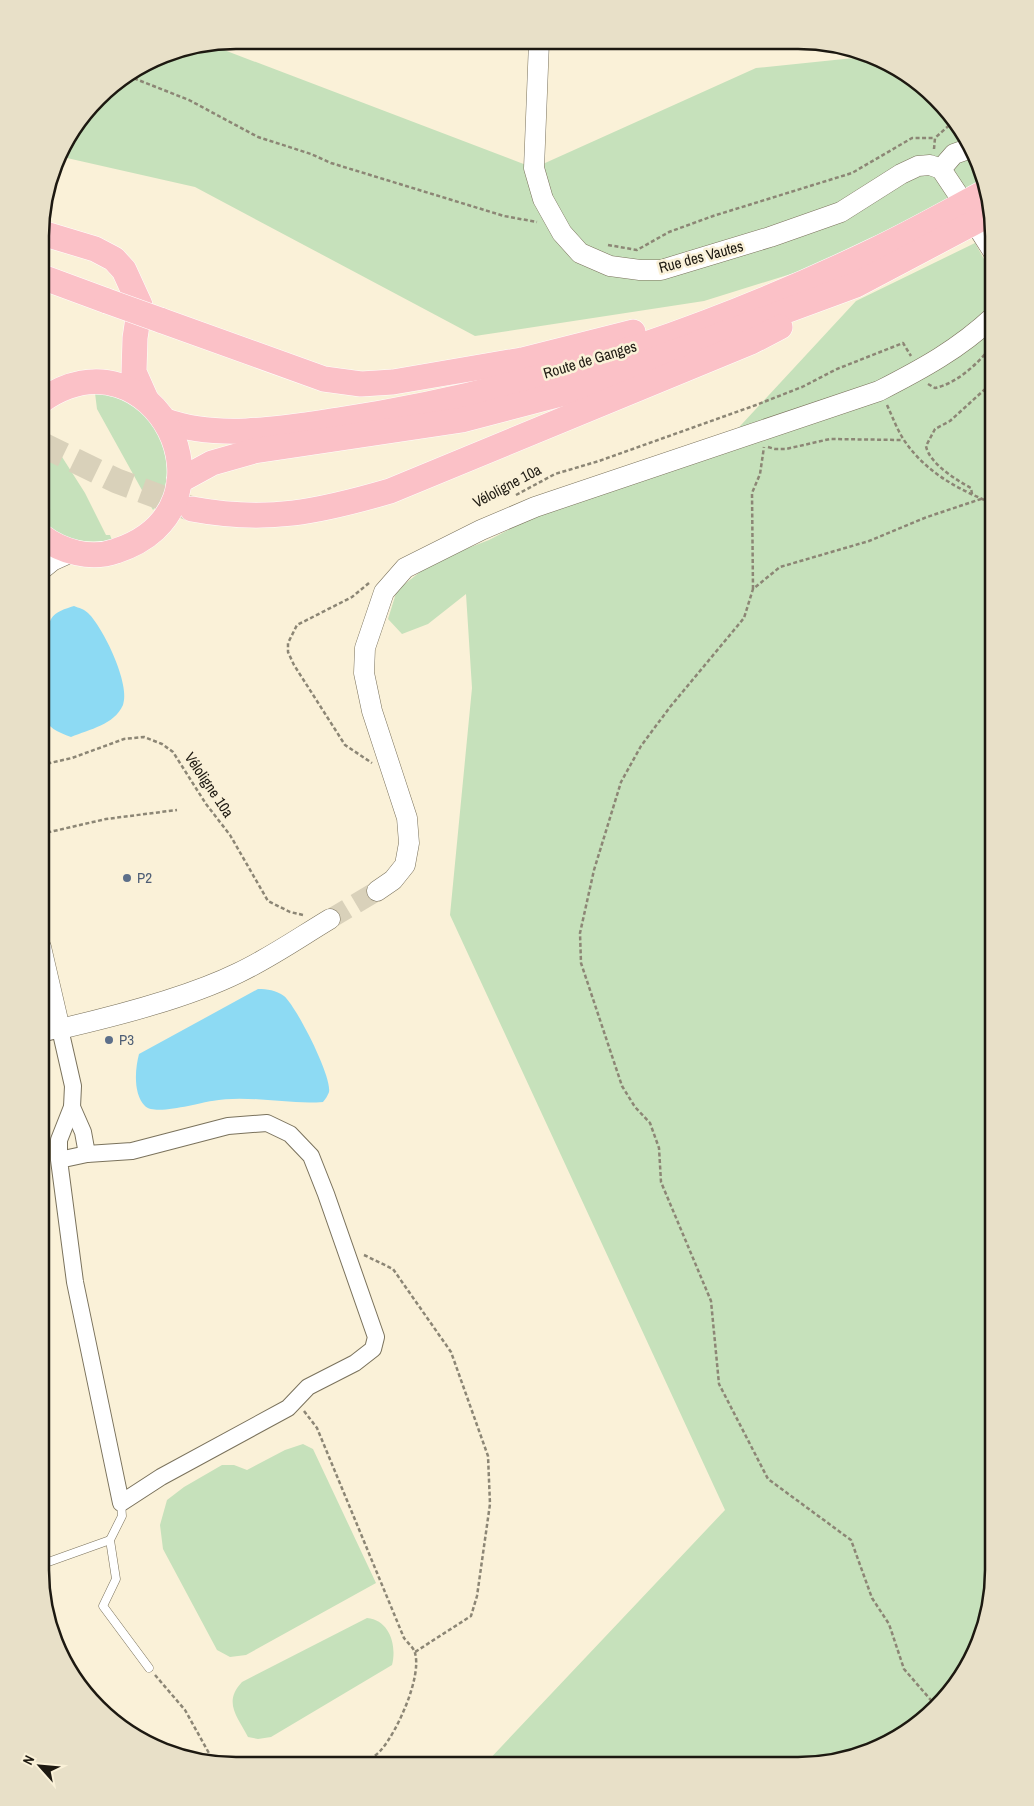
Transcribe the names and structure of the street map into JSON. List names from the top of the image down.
{
  "streets": {
    "main road": ["Route de Ganges"],
    "street": ["Rue des Vautes"],
    "path": ["Véloligne 10a"]
  },
  "places": ["P2", "P3"],
  "north": "top left"
}
